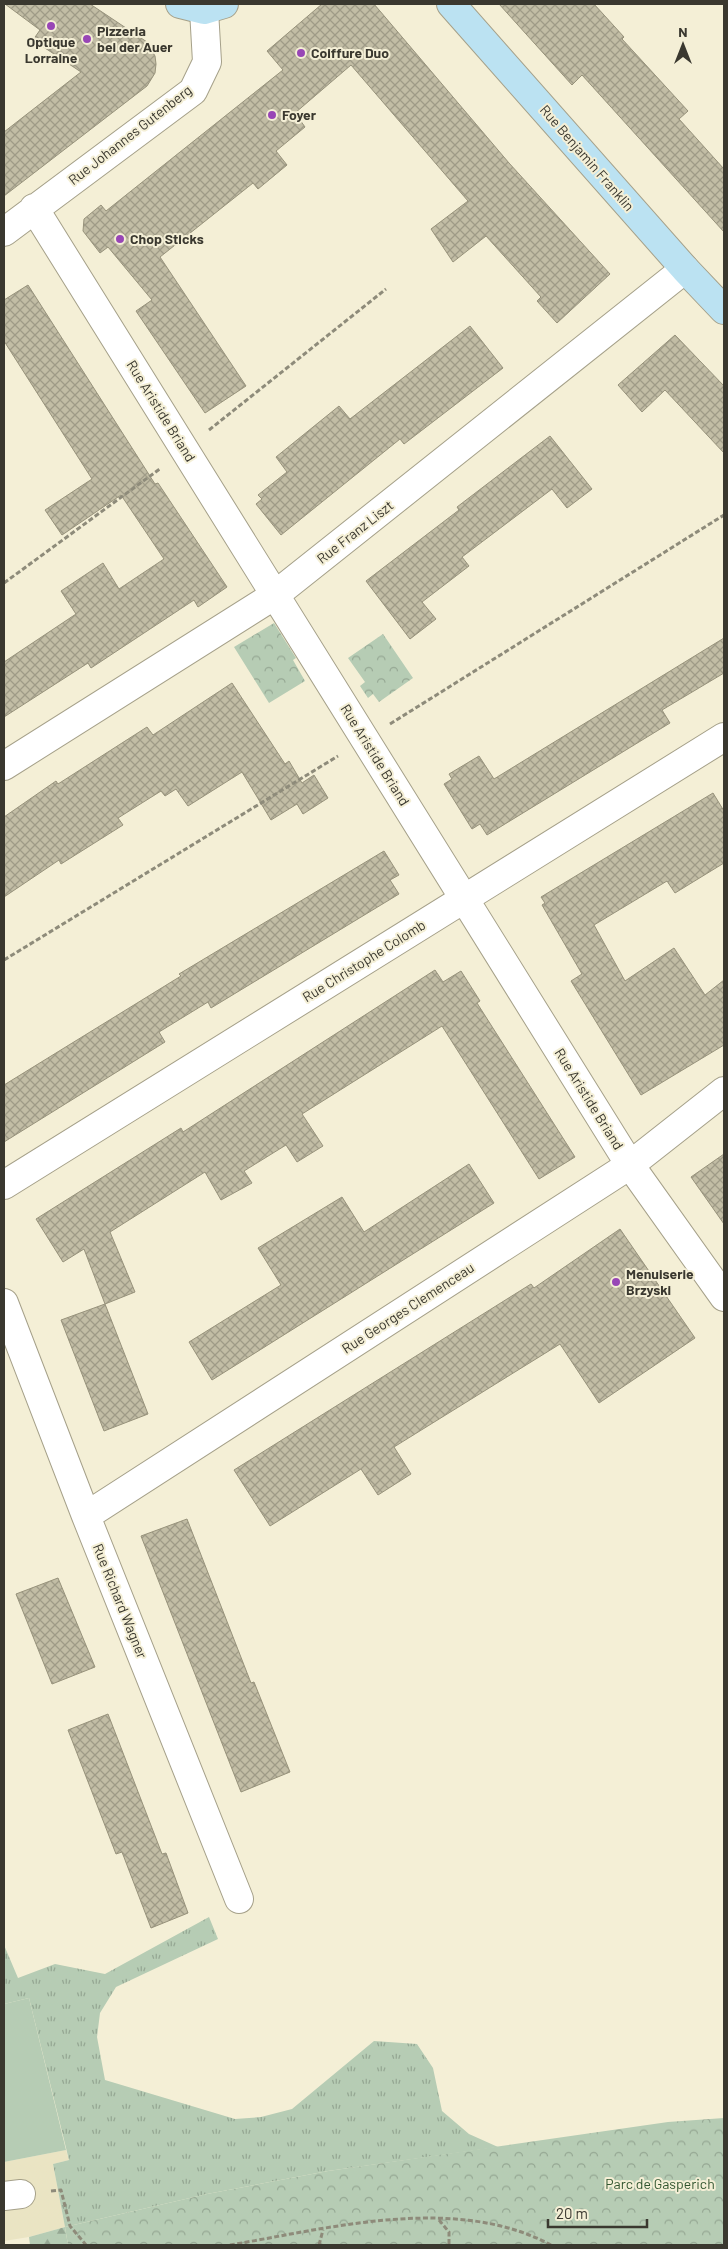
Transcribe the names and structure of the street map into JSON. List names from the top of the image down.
{
  "streets": {
    "street": [
      "Rue Johannes Gutenberg",
      "Rue Benjamin Franklin",
      "Rue Aristide Briand",
      "Rue Franz Liszt",
      "Rue Christophe Colomb",
      "Rue Georges Clemenceau",
      "Rue Richard Wagner"
    ]
  },
  "crossings": [
    ["Rue Johannes Gutenberg", "Rue Aristide Briand"],
    ["Rue Benjamin Franklin", "Rue Franz Liszt"],
    ["Rue Aristide Briand", "Rue Franz Liszt"],
    ["Rue Aristide Briand", "Rue Christophe Colomb"],
    ["Rue Aristide Briand", "Rue Georges Clemenceau"],
    ["Rue Georges Clemenceau", "Rue Richard Wagner"]
  ],
  "parks": ["Parc de Gasperich"],
  "places": [
    "Optique Lorraine",
    "Pizzeria bei der Auer",
    "Coiffure Duo",
    "Foyer",
    "Chop Sticks",
    "Menuiserie Brzyski"
  ],
  "scale_bar": "20 m",
  "north": "top"
}
